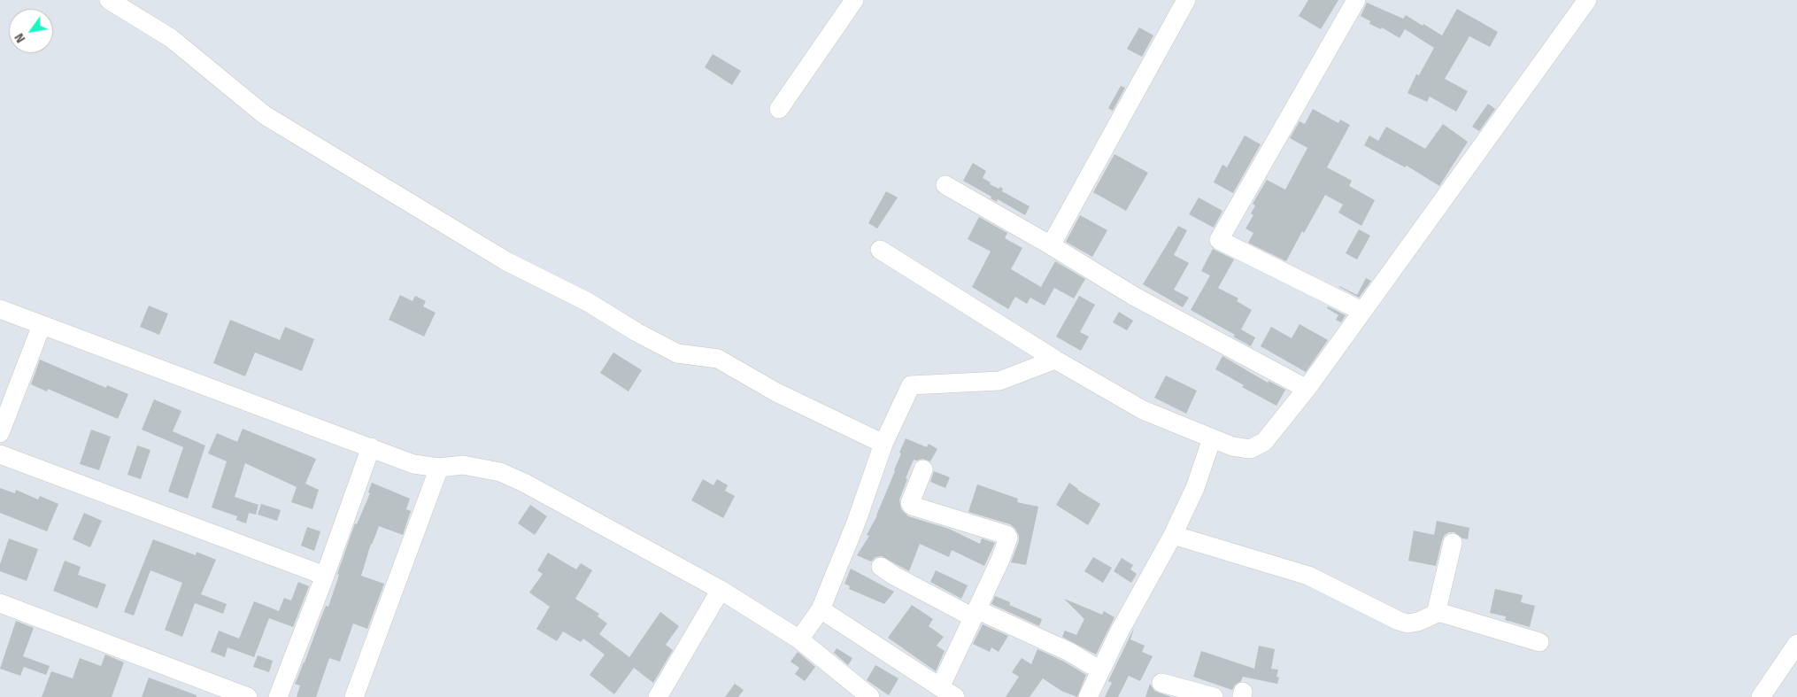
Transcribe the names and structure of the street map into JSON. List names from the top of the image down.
{
  "north": "bottom left"
}
